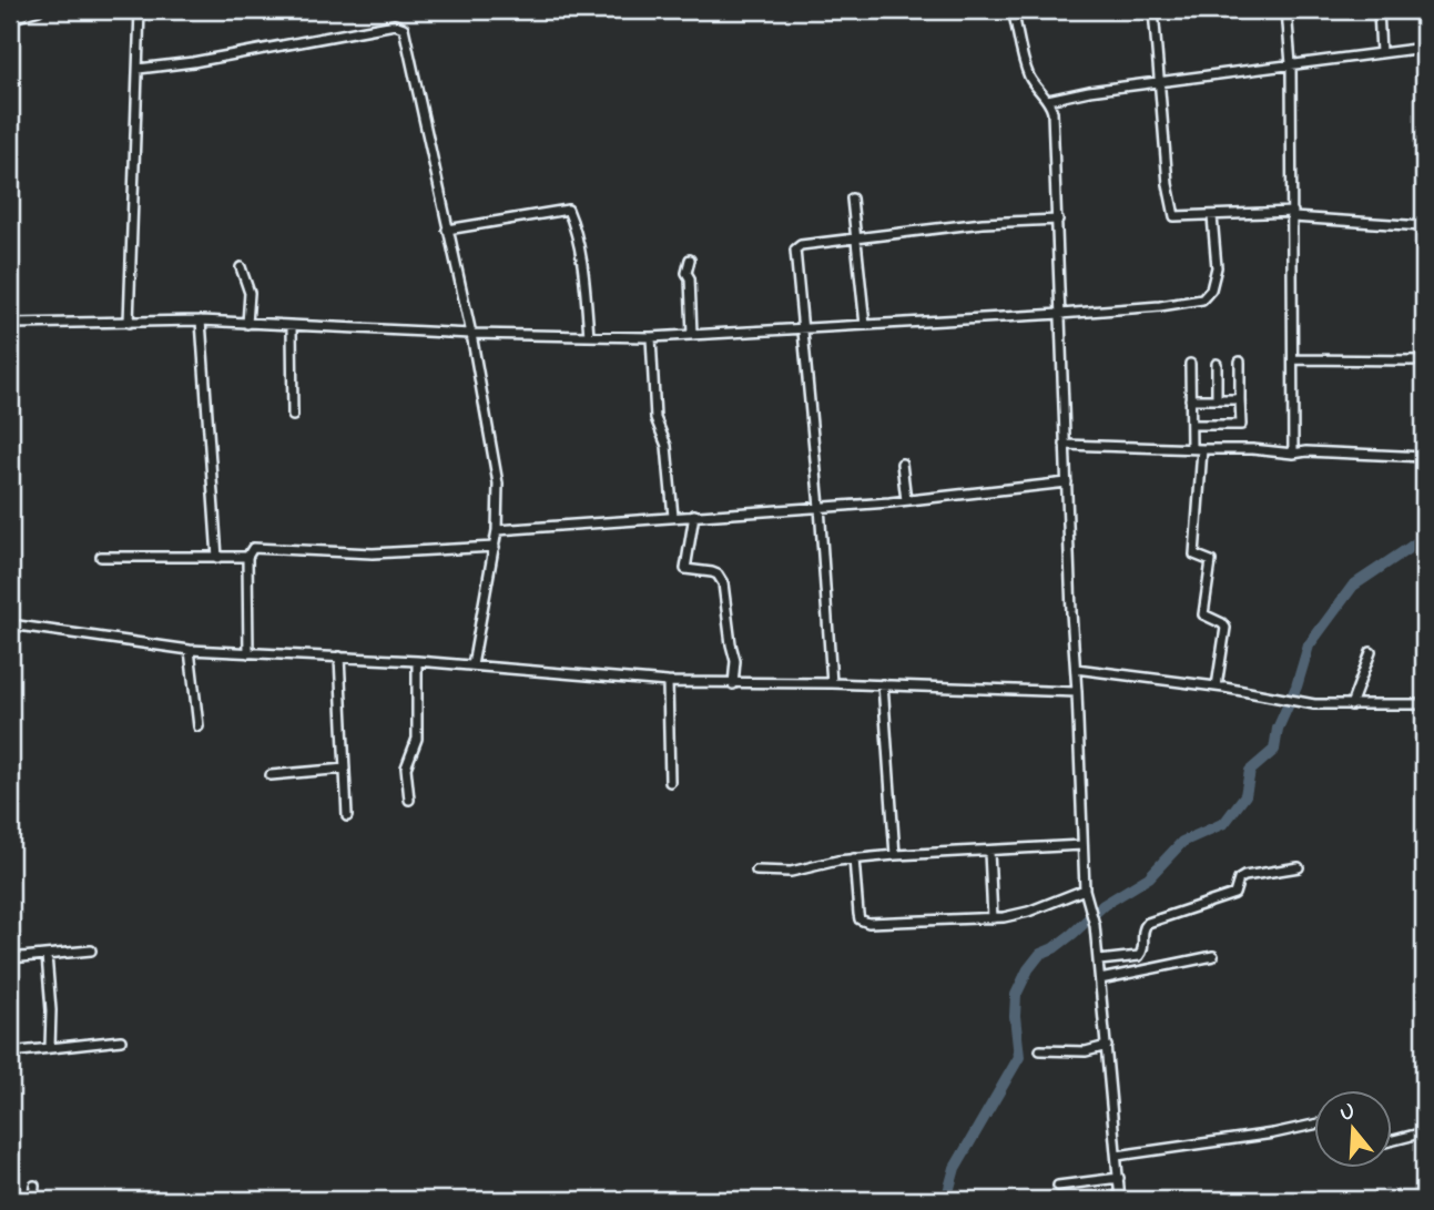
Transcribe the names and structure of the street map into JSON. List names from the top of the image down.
{
  "north": "top"
}
